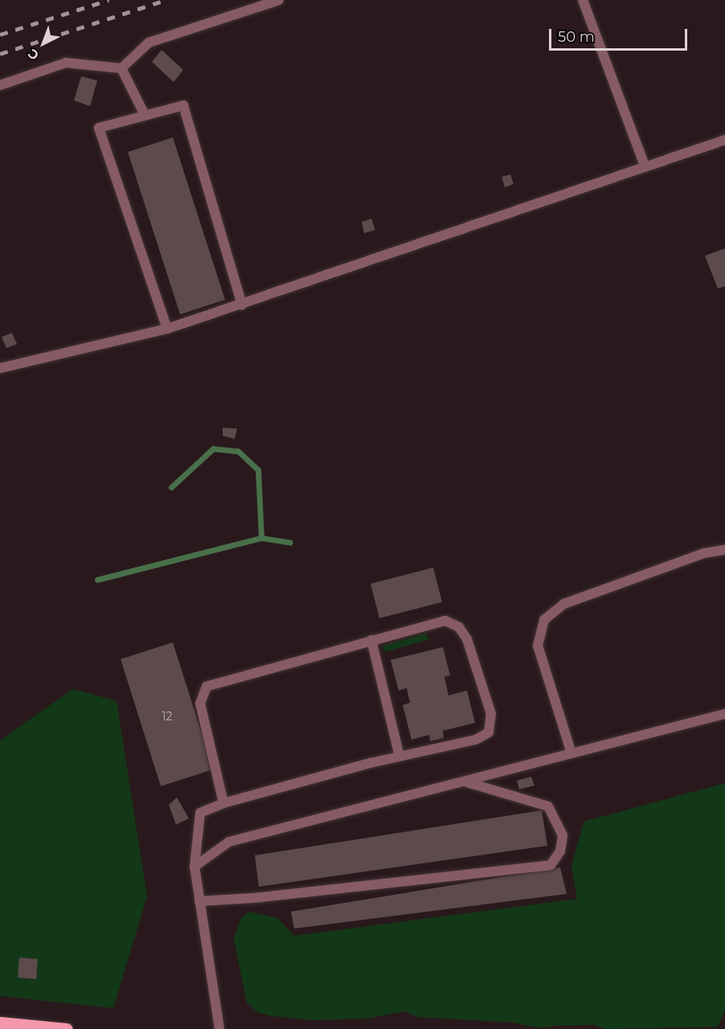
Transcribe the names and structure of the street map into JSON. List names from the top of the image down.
{
  "house_numbers": ["12"],
  "scale_bar": "50 m",
  "north": "bottom left"
}
